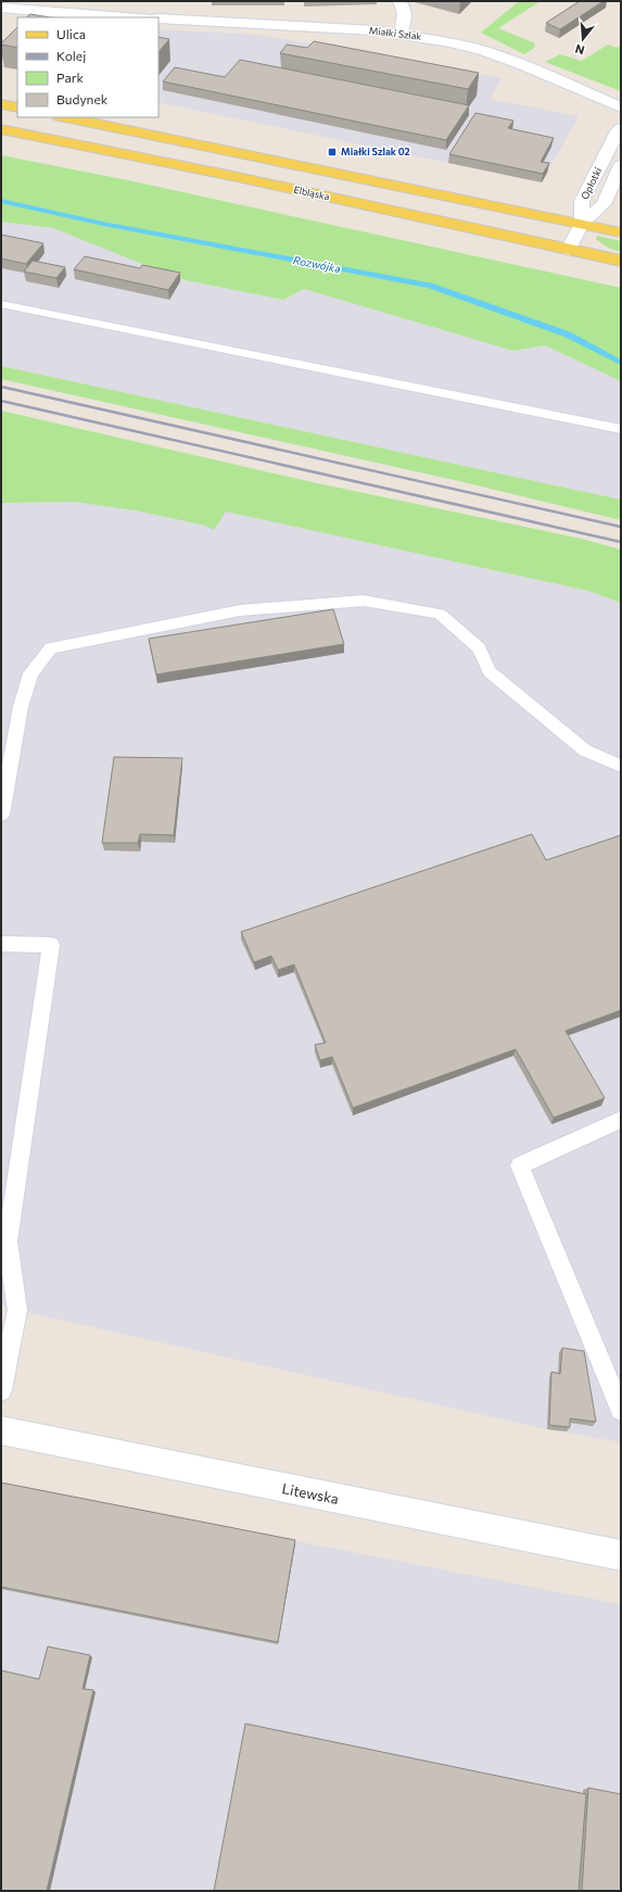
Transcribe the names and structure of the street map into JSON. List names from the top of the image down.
{
  "streets": {
    "main road": ["Elbląska"],
    "street": ["Miałki Szlak", "Opłotki", "Litewska"]
  },
  "water": ["Rozwójka"],
  "places": {
    "transit": ["Miałki Szlak 02"]
  },
  "legend": [
    "Ulica",
    "Kolej",
    "Park",
    "Budynek"
  ],
  "north": "bottom"
}
